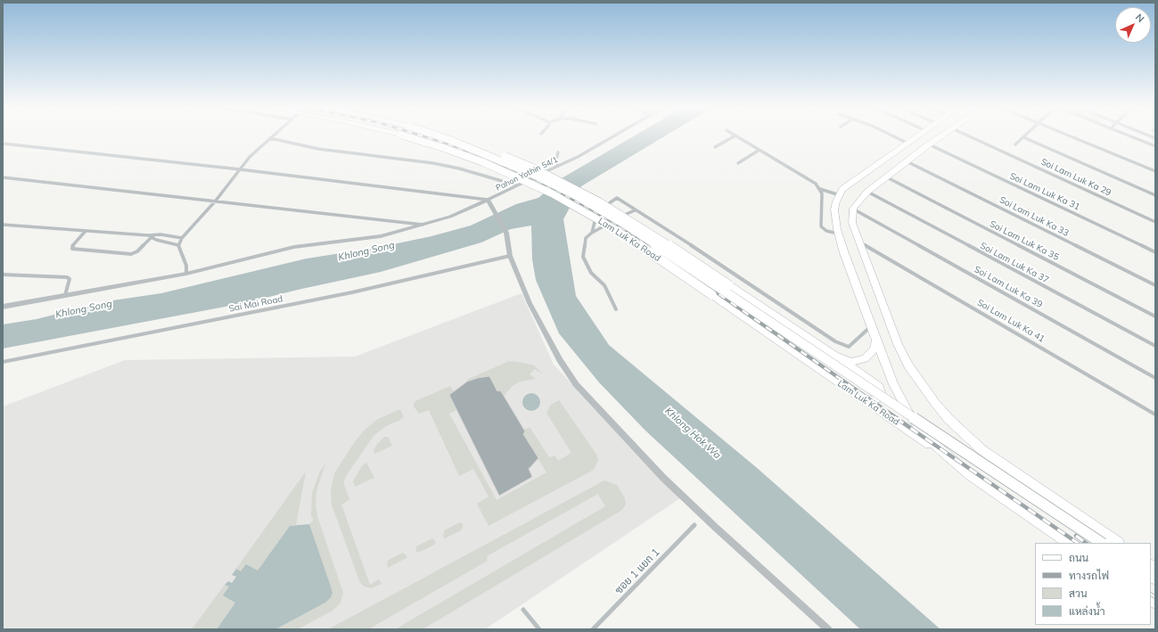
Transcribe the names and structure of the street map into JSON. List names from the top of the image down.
{
  "streets": {
    "main road": ["Lam Luk Ka Road"],
    "street": [
      "Pahon Yothin 54/1",
      "Soi Lam Luk Ka 29",
      "Soi Lam Luk Ka 31",
      "Soi Lam Luk Ka 33",
      "Soi Lam Luk Ka 35",
      "Soi Lam Luk Ka 37",
      "Soi Lam Luk Ka 39",
      "Sai Mai Road",
      "Soi Lam Luk Ka 41",
      "ซอย 1 แยก 1"
    ]
  },
  "water": ["Khlong Song", "Khlong Hok Wa"],
  "legend": [
    "ถนน",
    "ทางรถไฟ",
    "สวน",
    "แหล่งน้ำ"
  ],
  "north": "top right"
}
